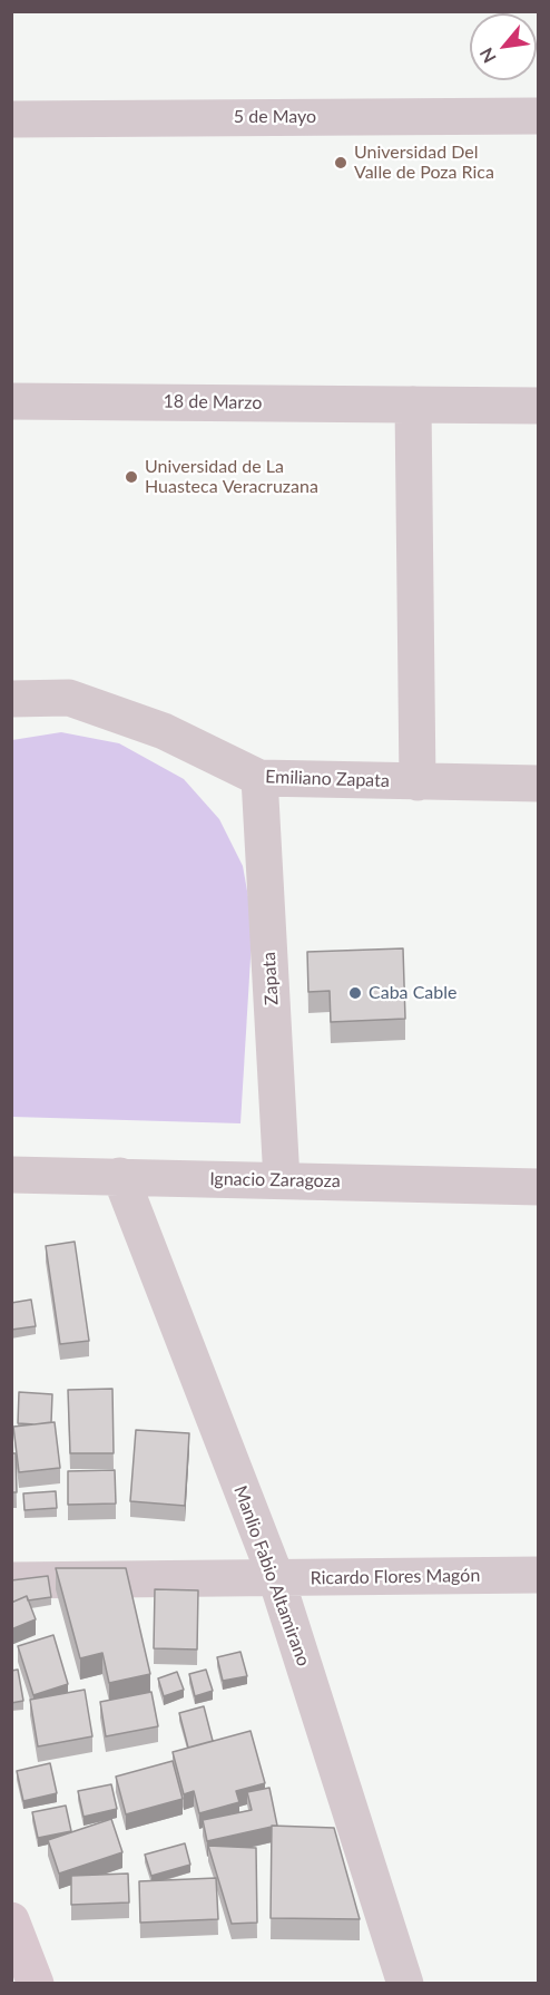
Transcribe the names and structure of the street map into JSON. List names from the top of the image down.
{
  "streets": {
    "street": [
      "5 de Mayo",
      "18 de Marzo",
      "Emiliano Zapata",
      "Zapata",
      "Ignacio Zaragoza",
      "Manlio Fabio Altamirano",
      "Ricardo Flores Magón"
    ]
  },
  "crossings": [
    ["Emiliano Zapata", "Zapata"],
    ["Zapata", "Ignacio Zaragoza"],
    ["Ignacio Zaragoza", "Manlio Fabio Altamirano"],
    ["Manlio Fabio Altamirano", "Ricardo Flores Magón"]
  ],
  "places": ["Universidad Del Valle de Poza Rica", "Universidad de La Huasteca Veracruzana", "Caba Cable"],
  "north": "bottom left"
}
